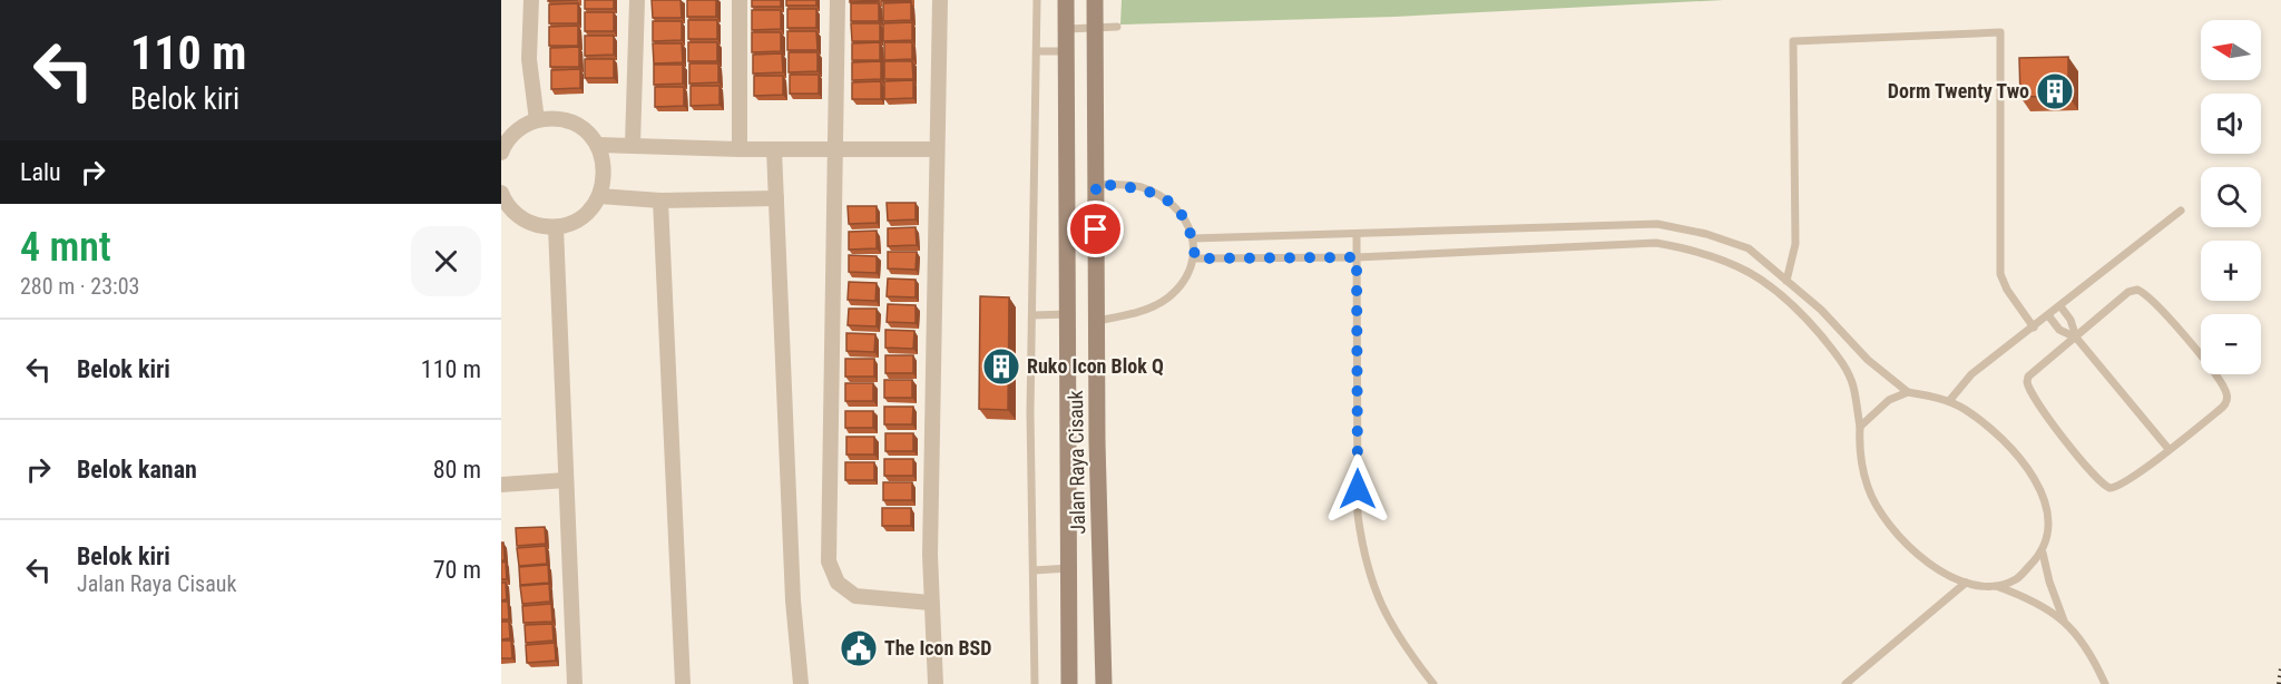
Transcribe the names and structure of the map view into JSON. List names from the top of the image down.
{
  "streets": {
    "main road": ["Jalan Raya Cisauk"]
  },
  "places": {
    "building": ["Dorm Twenty Two", "Ruko Icon Blok Q"],
    "public building": ["The Icon BSD"]
  },
  "north": "left",
  "page": {
    "turn": ["110 m", "Belok kiri"],
    "map_buttons": ["+", "−"],
    "then": "Lalu",
    "heading": ["4 mnt", "280 m · 23:03"],
    "list": [
      {
        "name": "Belok kiri",
        "value": "110 m"
      },
      {
        "name": "Belok kanan",
        "value": "80 m"
      },
      {
        "name": "Belok kiri",
        "note": "Jalan Raya Cisauk",
        "value": "70 m"
      }
    ]
  }
}
